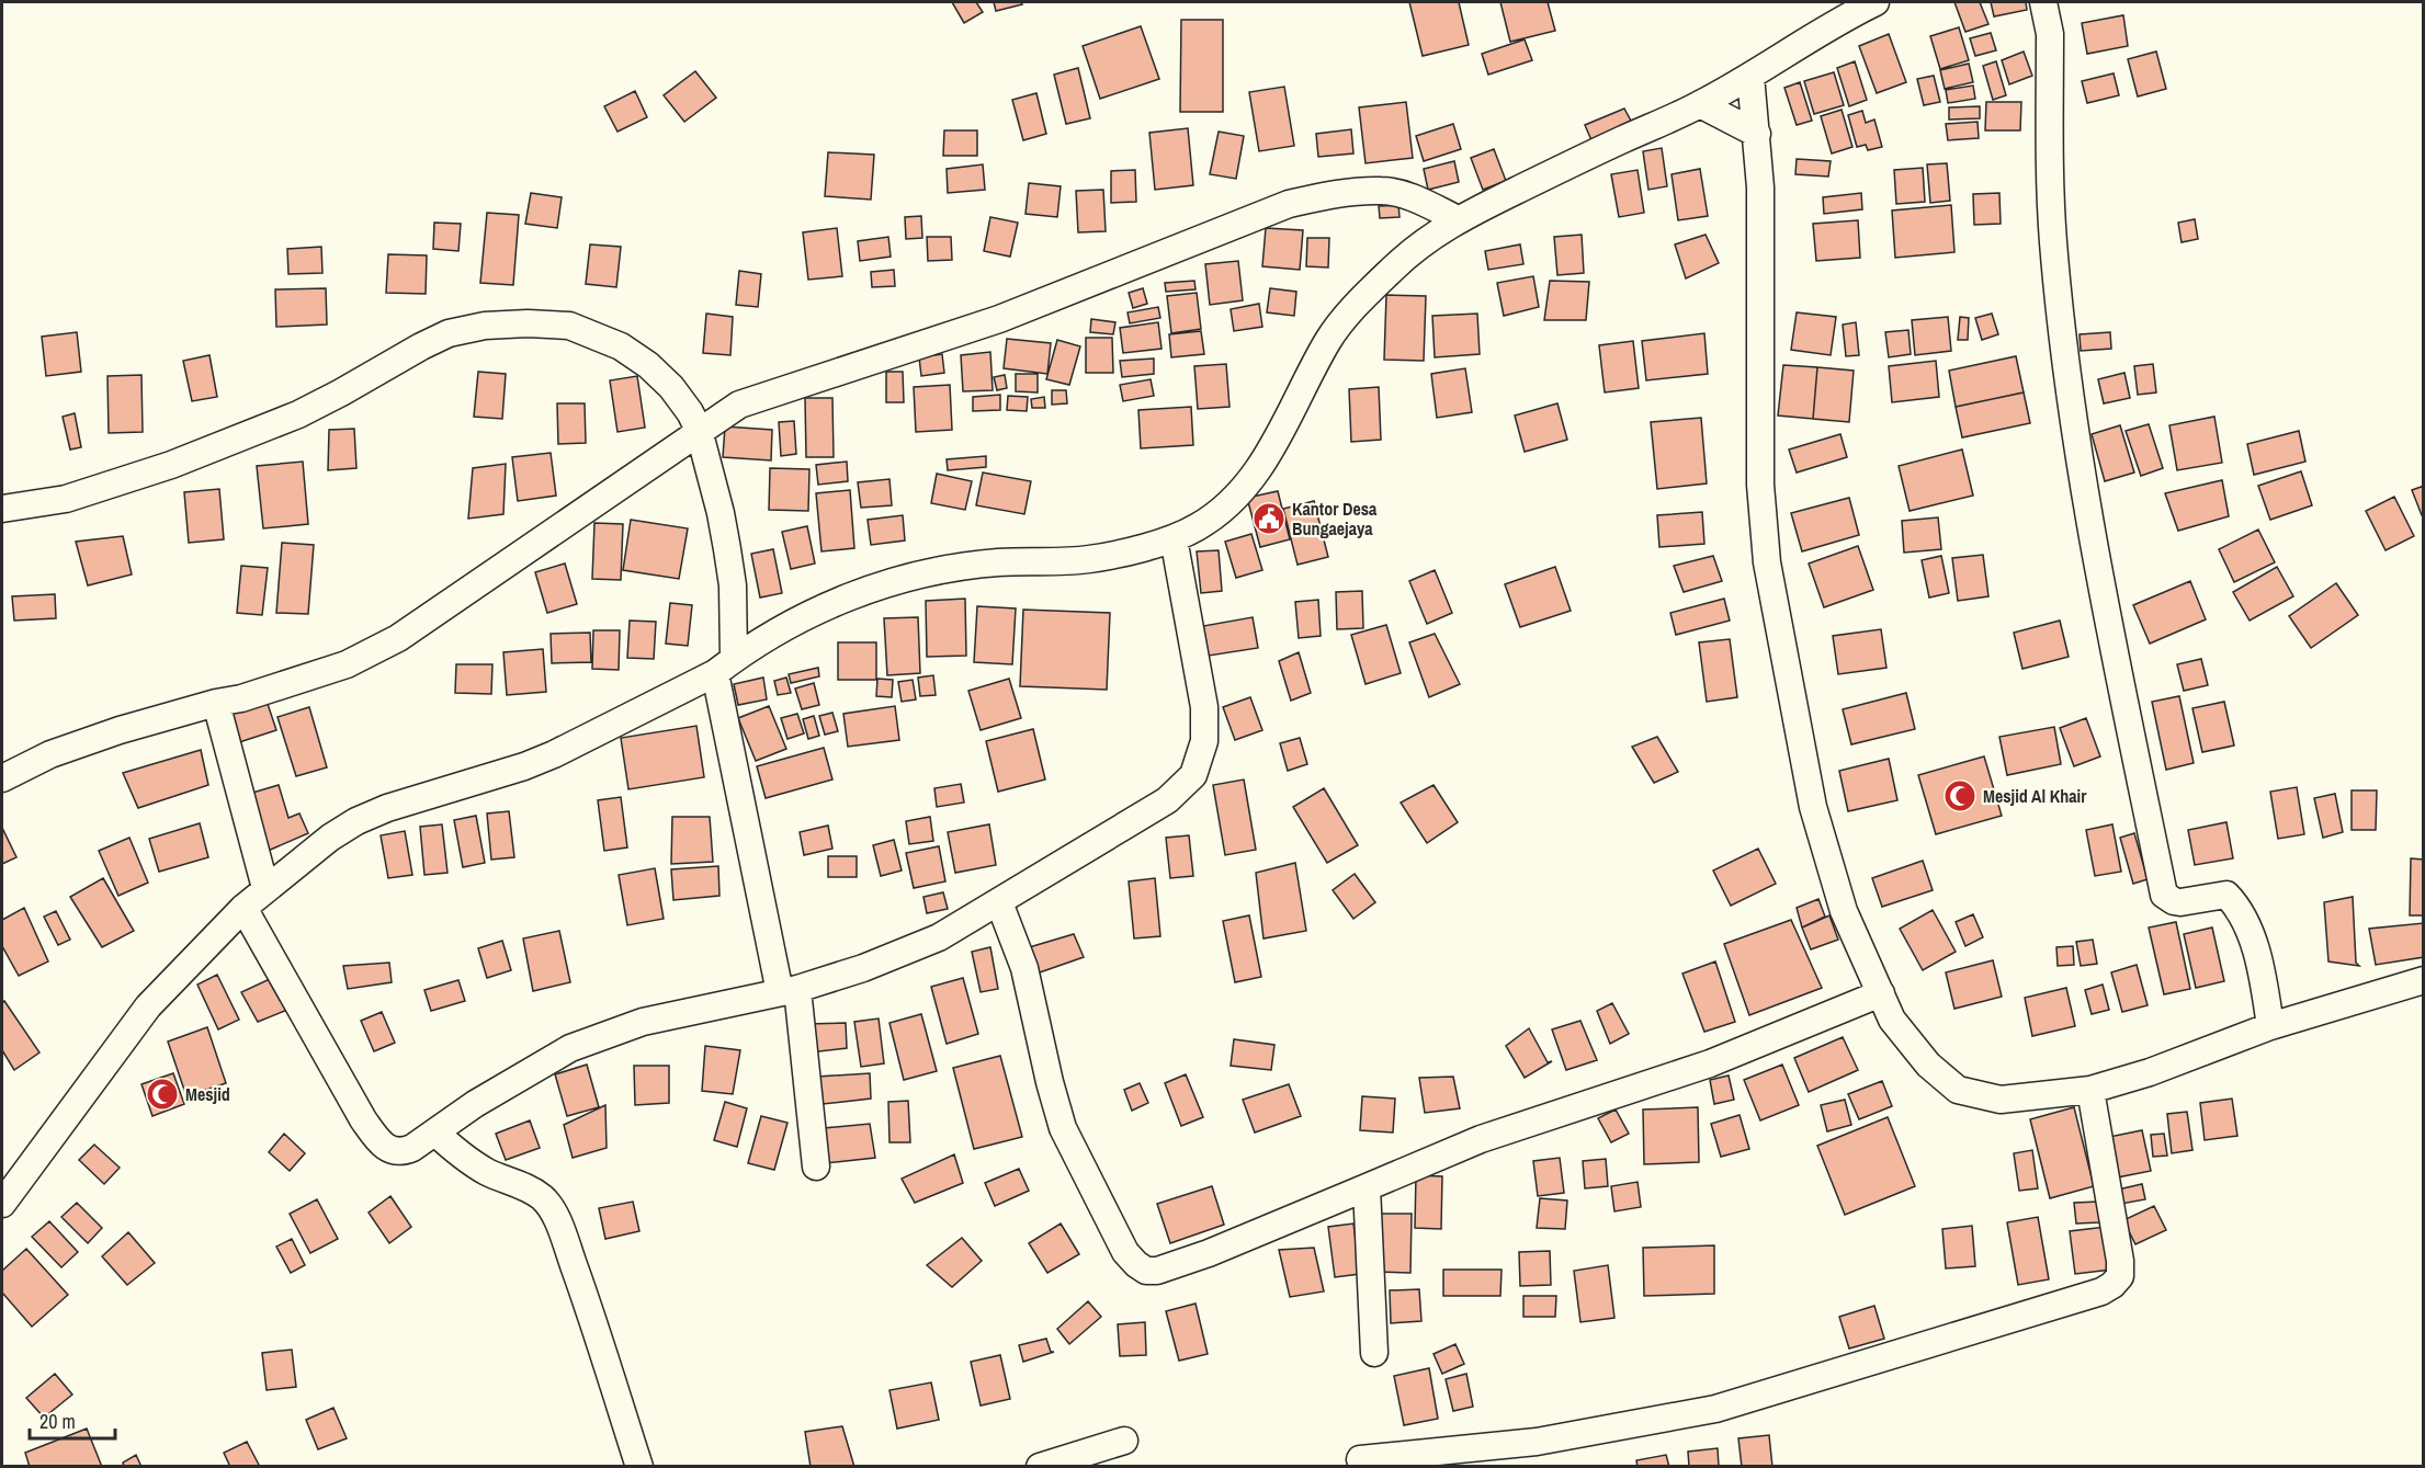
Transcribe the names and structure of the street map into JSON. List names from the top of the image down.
{
  "places": {
    "public building": ["Kantor Desa Bungaejaya"],
    "mosque": ["Mesjid Al Khair", "Mesjid"]
  },
  "scale_bar": "20 m"
}
